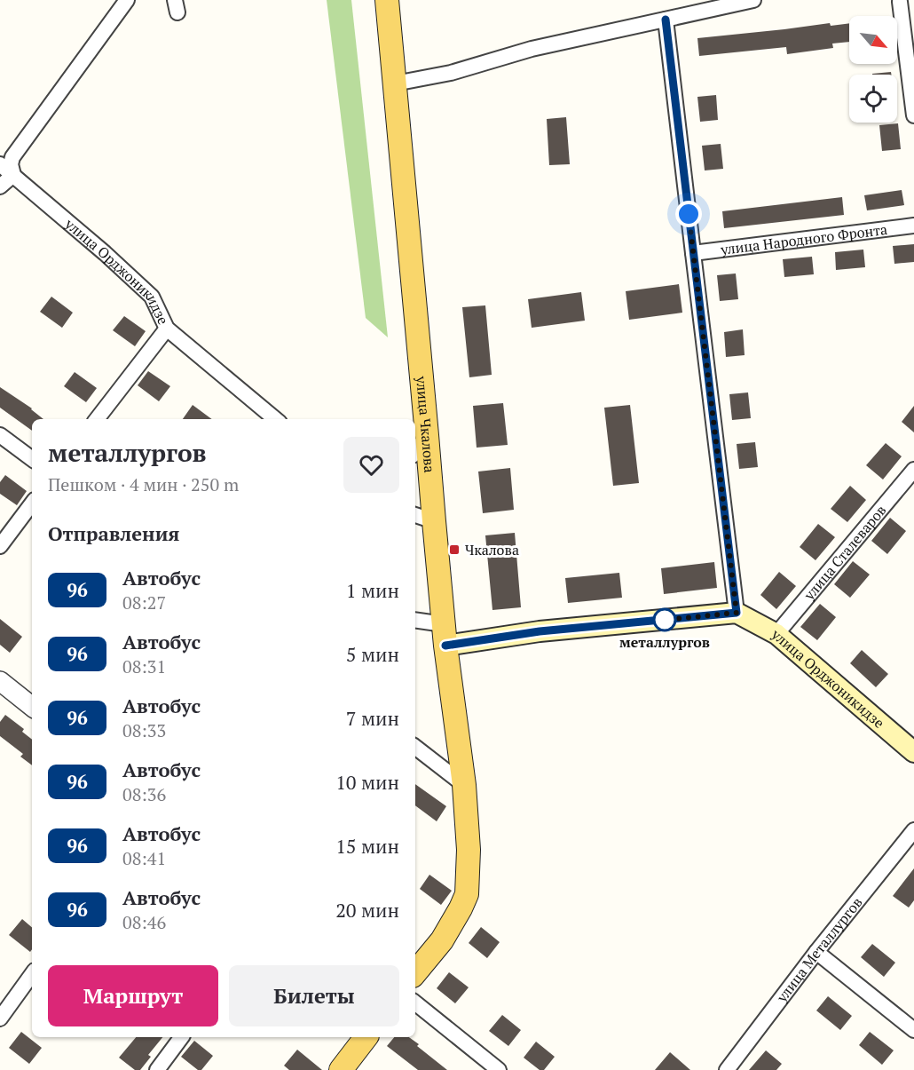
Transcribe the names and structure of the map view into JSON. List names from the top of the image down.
{
  "streets": {
    "main road": ["улица Орджоникидзе", "улица Чкалова"],
    "street": ["улица Народного Фронта", "улица Сталеваров", "улица Металлургов"]
  },
  "crossings": [
    ["улица Орджоникидзе", "улица Сталеваров"]
  ],
  "places": {
    "transit": ["Чкалова"],
    "other": ["металлургов"]
  },
  "lines": ["bus line 96"],
  "north": "bottom right",
  "page": {
    "heading": [
      ["металлургов", "Пешком · 4 мин · 250 m"],
      "Отправления"
    ],
    "list": [
      {
        "mark": "96",
        "name": "Автобус",
        "note": "08:27",
        "value": "1 мин"
      },
      {
        "mark": "96",
        "name": "Автобус",
        "note": "08:31",
        "value": "5 мин"
      },
      {
        "mark": "96",
        "name": "Автобус",
        "note": "08:33",
        "value": "7 мин"
      },
      {
        "mark": "96",
        "name": "Автобус",
        "note": "08:36",
        "value": "10 мин"
      },
      {
        "mark": "96",
        "name": "Автобус",
        "note": "08:41",
        "value": "15 мин"
      },
      {
        "mark": "96",
        "name": "Автобус",
        "note": "08:46",
        "value": "20 мин"
      }
    ],
    "buttons": ["Маршрут", "Билеты"]
  }
}
